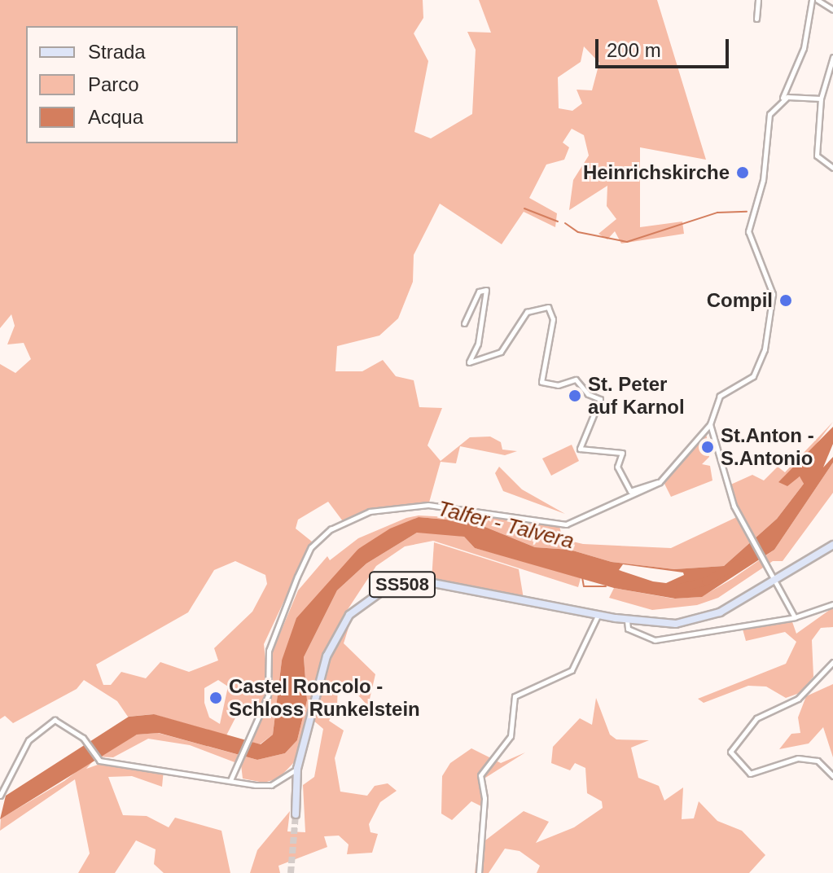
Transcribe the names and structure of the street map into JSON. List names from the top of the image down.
{
  "streets": {
    "main road": ["SS508"]
  },
  "water": ["Talfer - Talvera"],
  "places": [
    "Heinrichskirche",
    "Compil",
    "St. Peter auf Karnol",
    "St.Anton - S.Antonio",
    "Castel Roncolo - Schloss Runkelstein"
  ],
  "legend": ["Strada", "Parco", "Acqua"],
  "scale_bar": "200 m"
}
